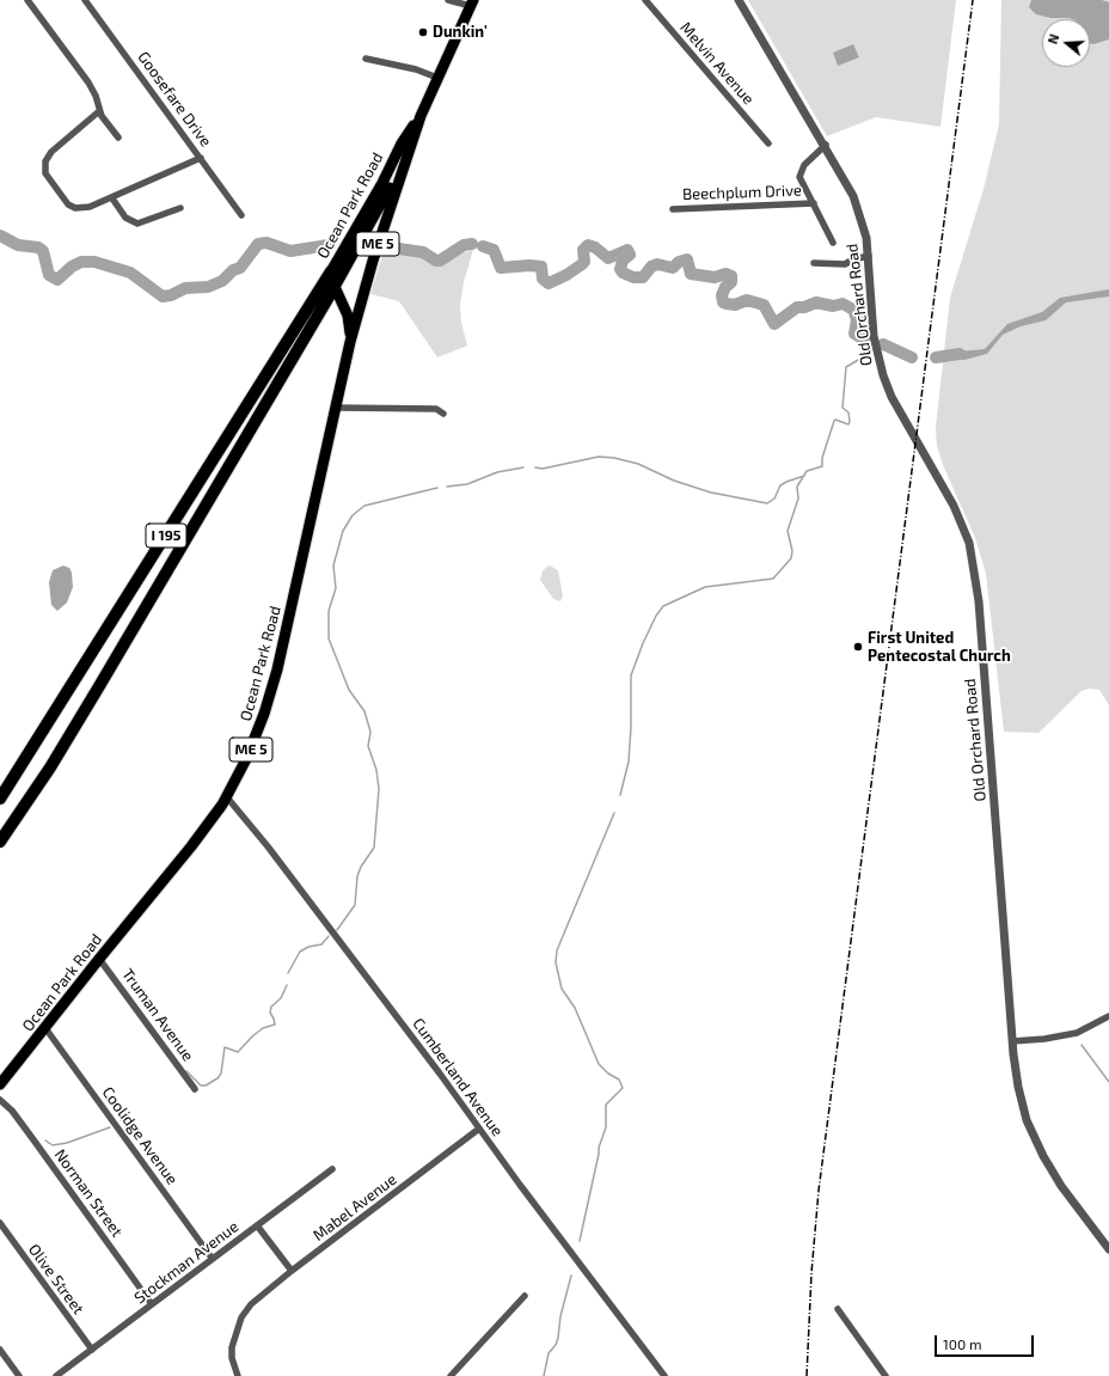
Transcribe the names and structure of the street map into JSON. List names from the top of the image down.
{
  "streets": {
    "highway": ["I 195"],
    "main road": ["Ocean Park Road", "ME 5"],
    "street": [
      "Melvin Avenue",
      "Goosefare Drive",
      "Beechplum Drive",
      "Old Orchard Road",
      "Truman Avenue",
      "Cumberland Avenue",
      "Coolidge Avenue",
      "Norman Street",
      "Mabel Avenue",
      "Stockman Avenue",
      "Olive Street"
    ]
  },
  "crossings": [
    ["Beechplum Drive", "Old Orchard Road"],
    ["Ocean Park Road", "I 195"],
    ["Ocean Park Road", "Truman Avenue"],
    ["Ocean Park Road", "Cumberland Avenue"],
    ["Ocean Park Road", "Coolidge Avenue"],
    ["Cumberland Avenue", "Mabel Avenue"],
    ["Coolidge Avenue", "Stockman Avenue"],
    ["Norman Street", "Stockman Avenue"],
    ["Stockman Avenue", "Olive Street"]
  ],
  "places": ["Dunkin'", "First United Pentecostal Church"],
  "scale_bar": "100 m",
  "north": "left"
}
